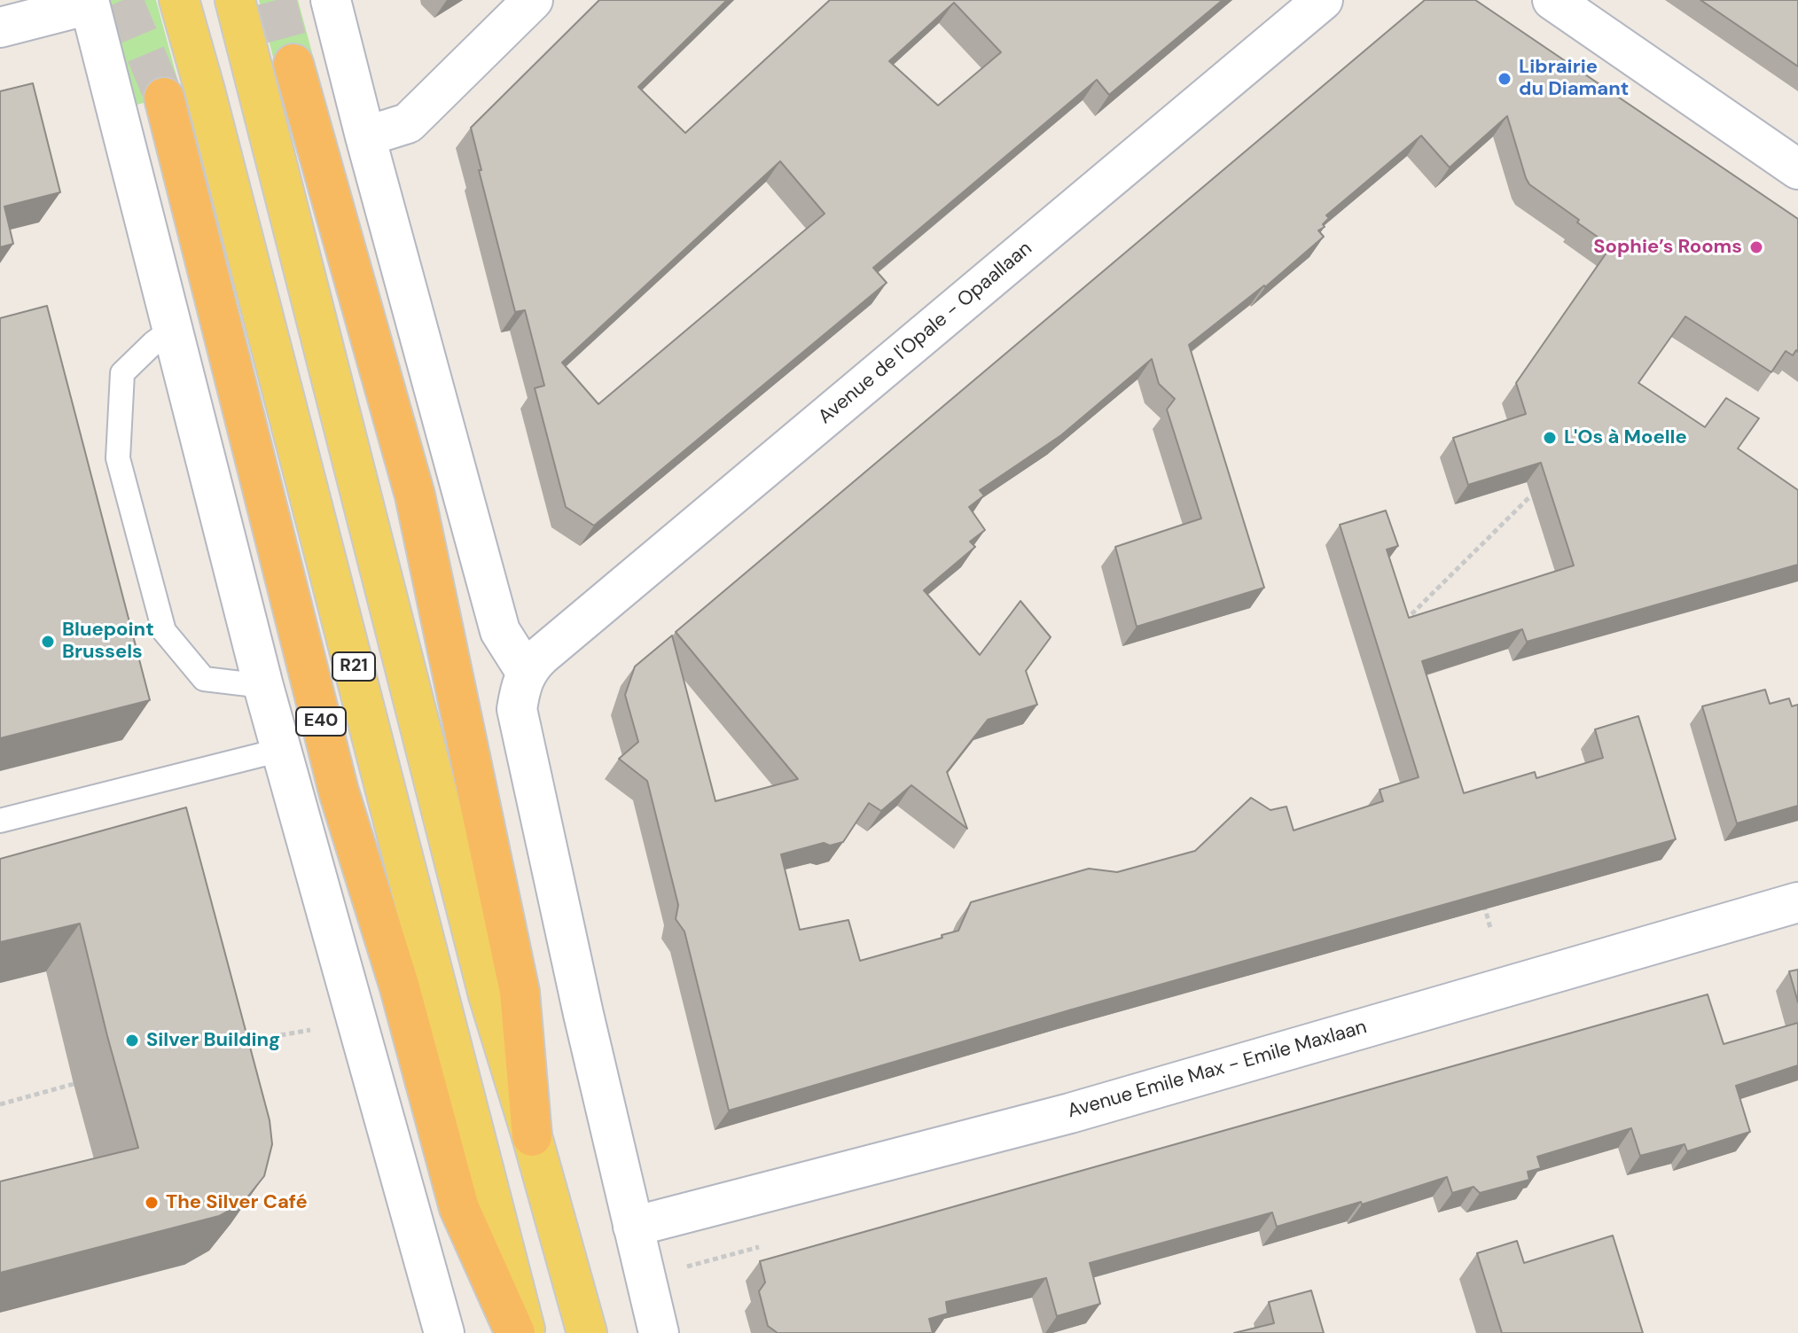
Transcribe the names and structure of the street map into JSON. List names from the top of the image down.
{
  "streets": {
    "highway": ["E40"],
    "main road": ["R21"],
    "street": ["Avenue de l'Opale - Opaallaan", "Avenue Emile Max - Emile Maxlaan"]
  },
  "places": [
    "Librairie du Diamant",
    "Sophie’s Rooms",
    "L'Os à Moelle",
    "Bluepoint Brussels",
    "Silver Building",
    "The Silver Café"
  ]
}
